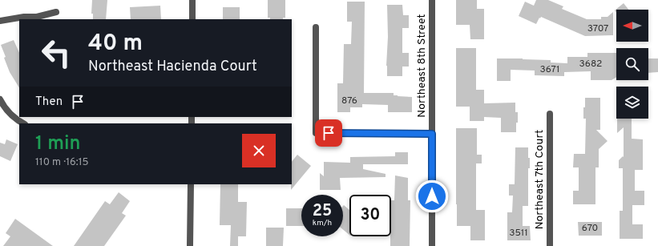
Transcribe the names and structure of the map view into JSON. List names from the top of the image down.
{
  "streets": {
    "street": ["Northeast 8th Street", "Northeast 7th Court"]
  },
  "house_numbers": [
    "3707",
    "3682",
    "3671",
    "876",
    "670",
    "3511"
  ],
  "north": "left",
  "page": {
    "turn": ["40 m", "Northeast Hacienda Court"],
    "then": "Then",
    "heading": ["1 min", "110 m · 16:15"],
    "speed": "25 km/h",
    "limit": "30"
  }
}
